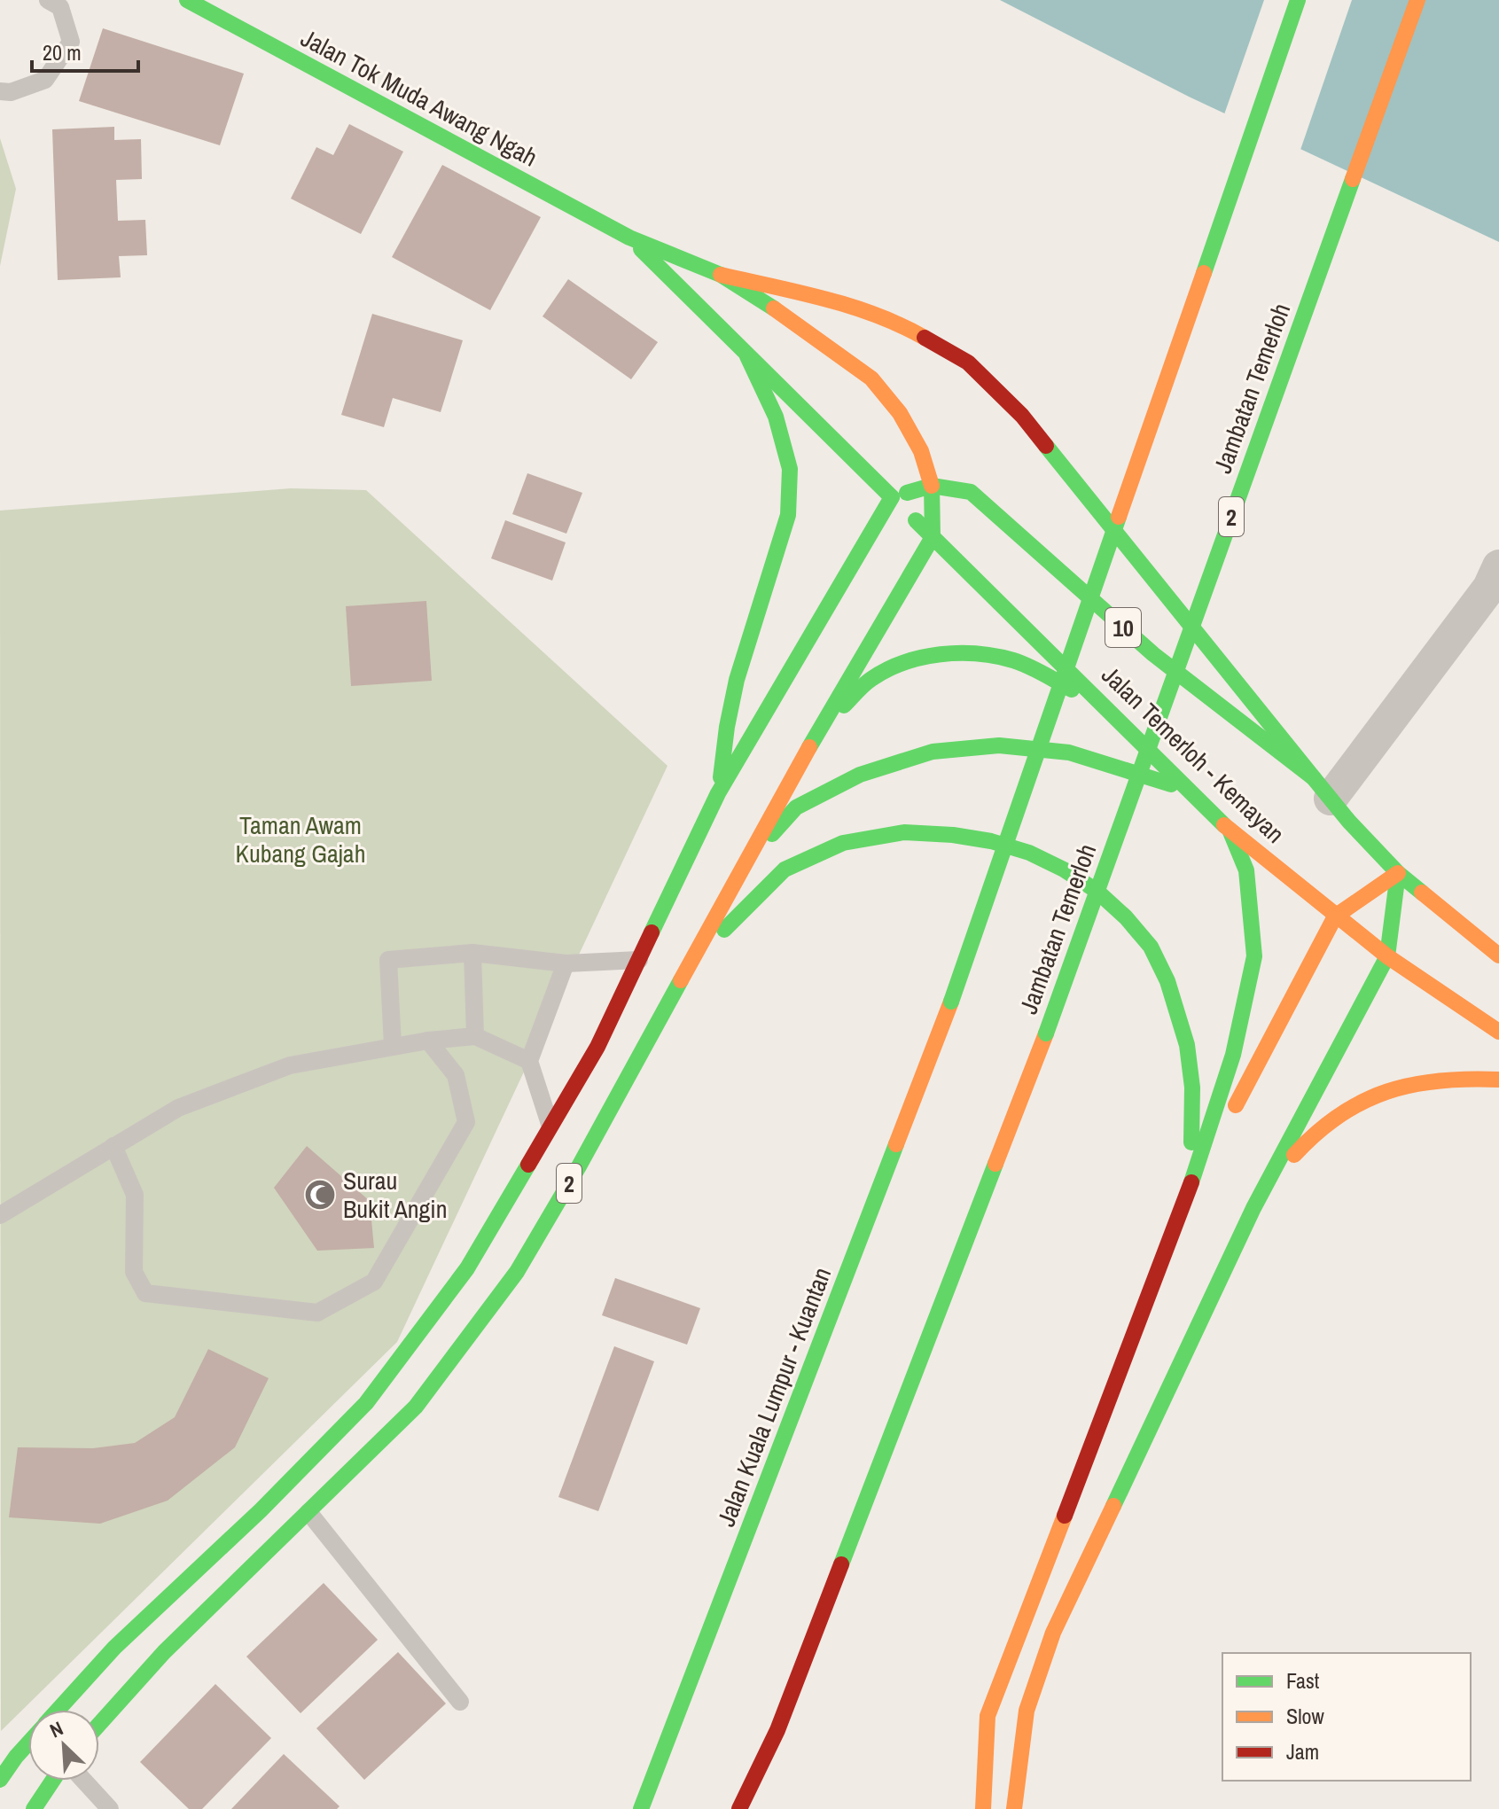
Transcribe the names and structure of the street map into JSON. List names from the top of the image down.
{
  "streets": {
    "main road": [
      "Jalan Tok Muda Awang Ngah",
      "Jambatan Temerloh",
      "2",
      "10",
      "Jalan Temerloh - Kemayan",
      "Jalan Kuala Lumpur - Kuantan"
    ]
  },
  "crossings": [
    ["Jalan Tok Muda Awang Ngah", "2"],
    ["Jalan Tok Muda Awang Ngah", "Jalan Temerloh - Kemayan"],
    ["2", "Jalan Temerloh - Kemayan"]
  ],
  "parks": ["Taman Awam Kubang Gajah"],
  "places": {
    "mosque": ["Surau Bukit Angin"]
  },
  "legend": ["Fast", "Slow", "Jam"],
  "scale_bar": "20 m",
  "north": "top left"
}
